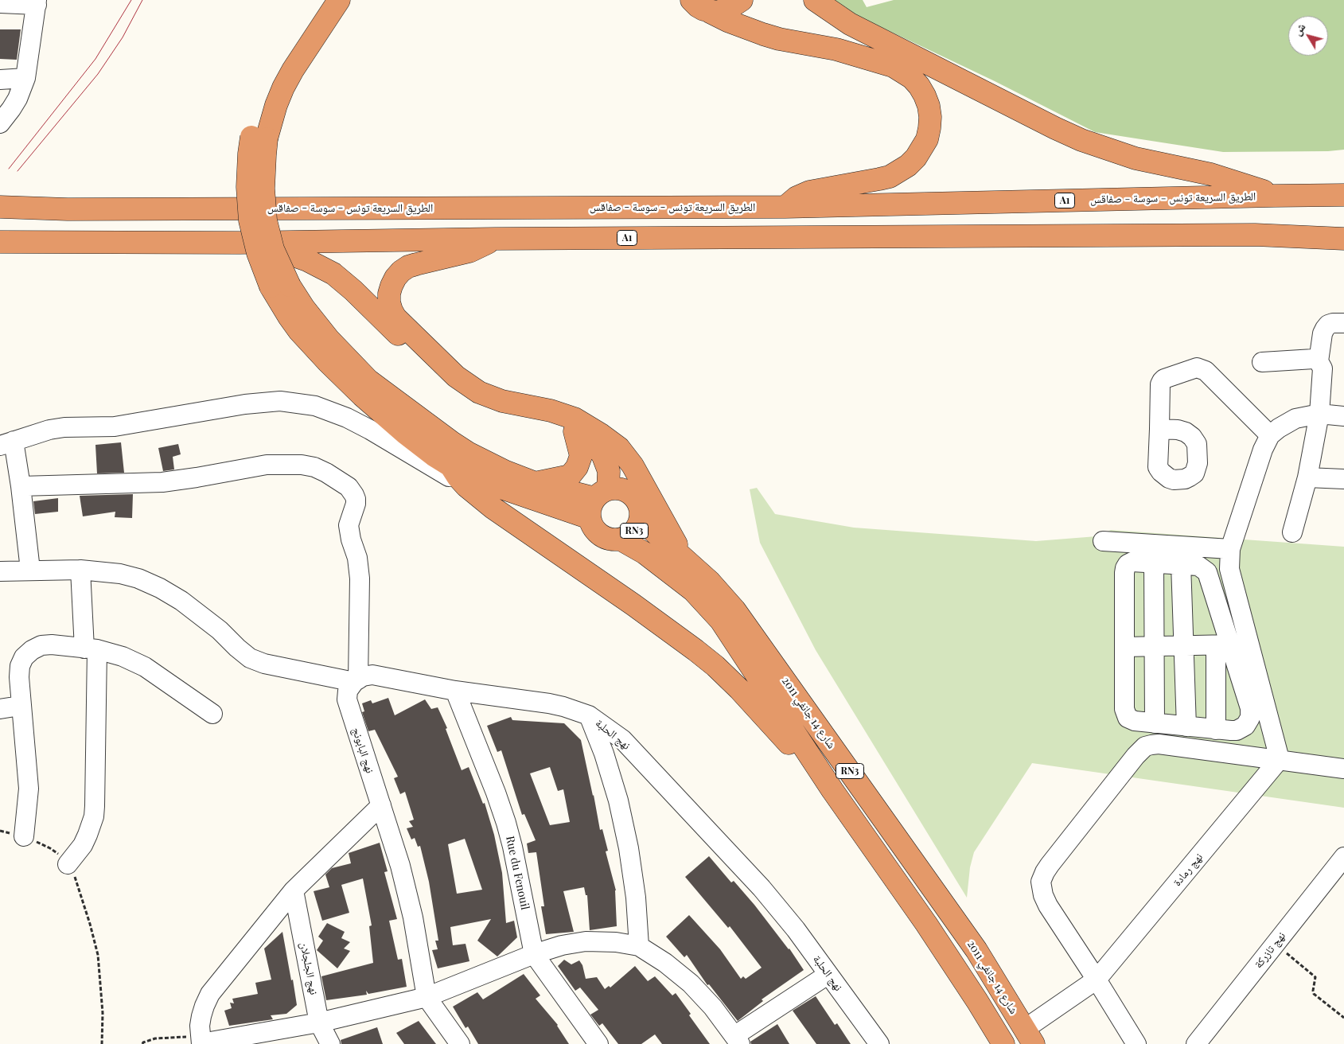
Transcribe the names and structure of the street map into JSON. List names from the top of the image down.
{
  "streets": {
    "highway": [
      "الطريق السريعة تونس - سوسة - صفاقس",
      "A1",
      "RN3",
      "شارع 14 جانفي 2011"
    ],
    "street": [
      "نهج الحلبة",
      "نهج البابونج",
      "نهج رمادة",
      "Rue du Fenouil",
      "نهج تازركة",
      "نهج الجلجلان"
    ]
  },
  "crossings": [
    ["RN3", "شارع 14 جانفي 2011"],
    ["شارع 14 جانفي 2011", "نهج رمادة"]
  ],
  "north": "top left"
}
